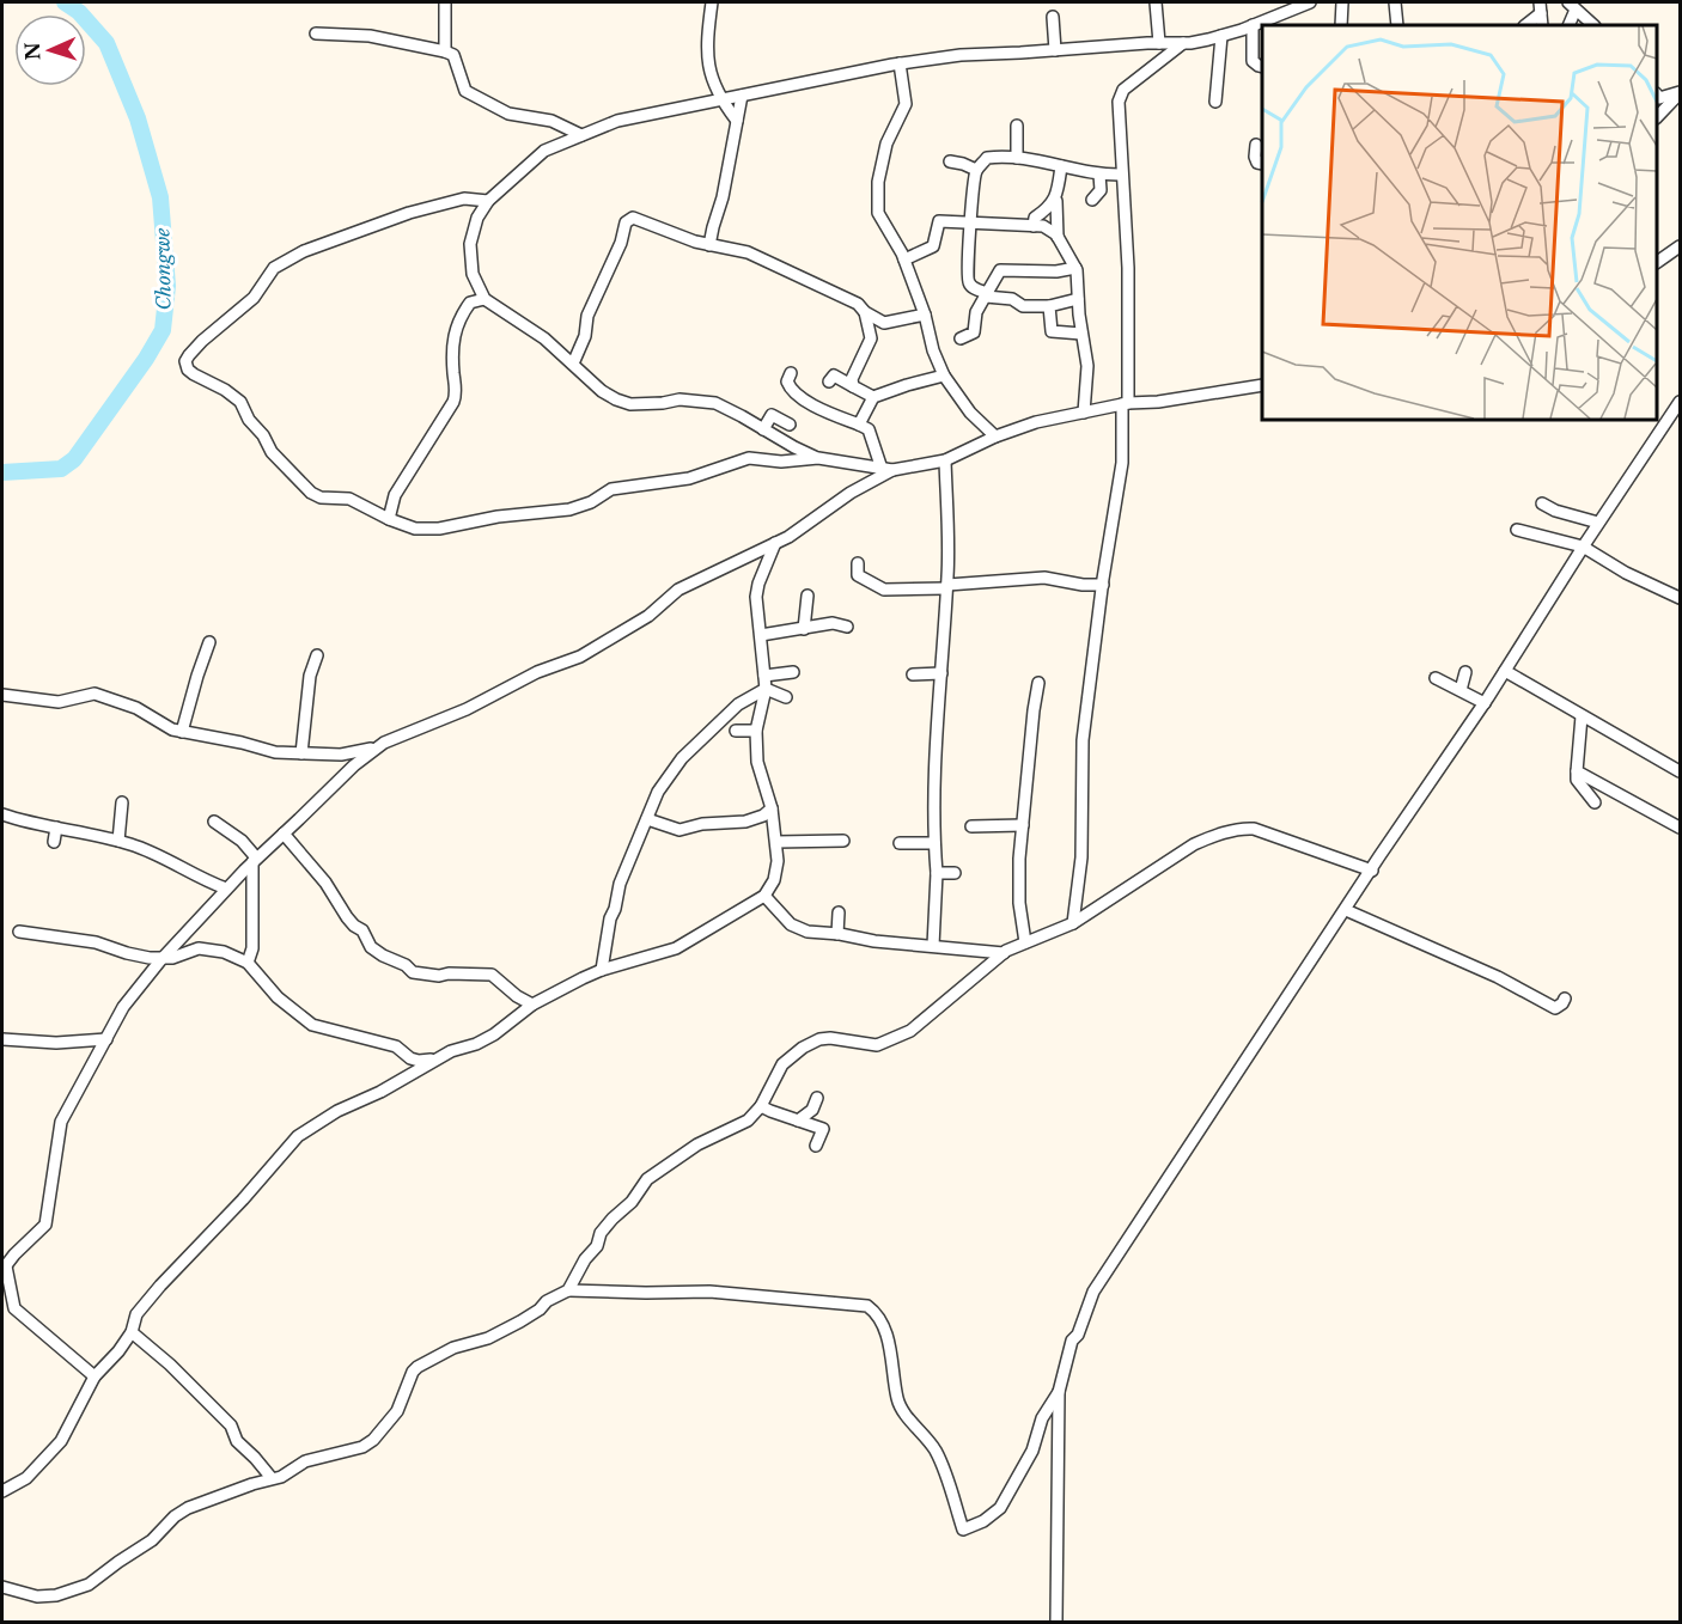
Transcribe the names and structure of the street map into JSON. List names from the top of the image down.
{
  "water": ["Chongwe"],
  "north": "left"
}
